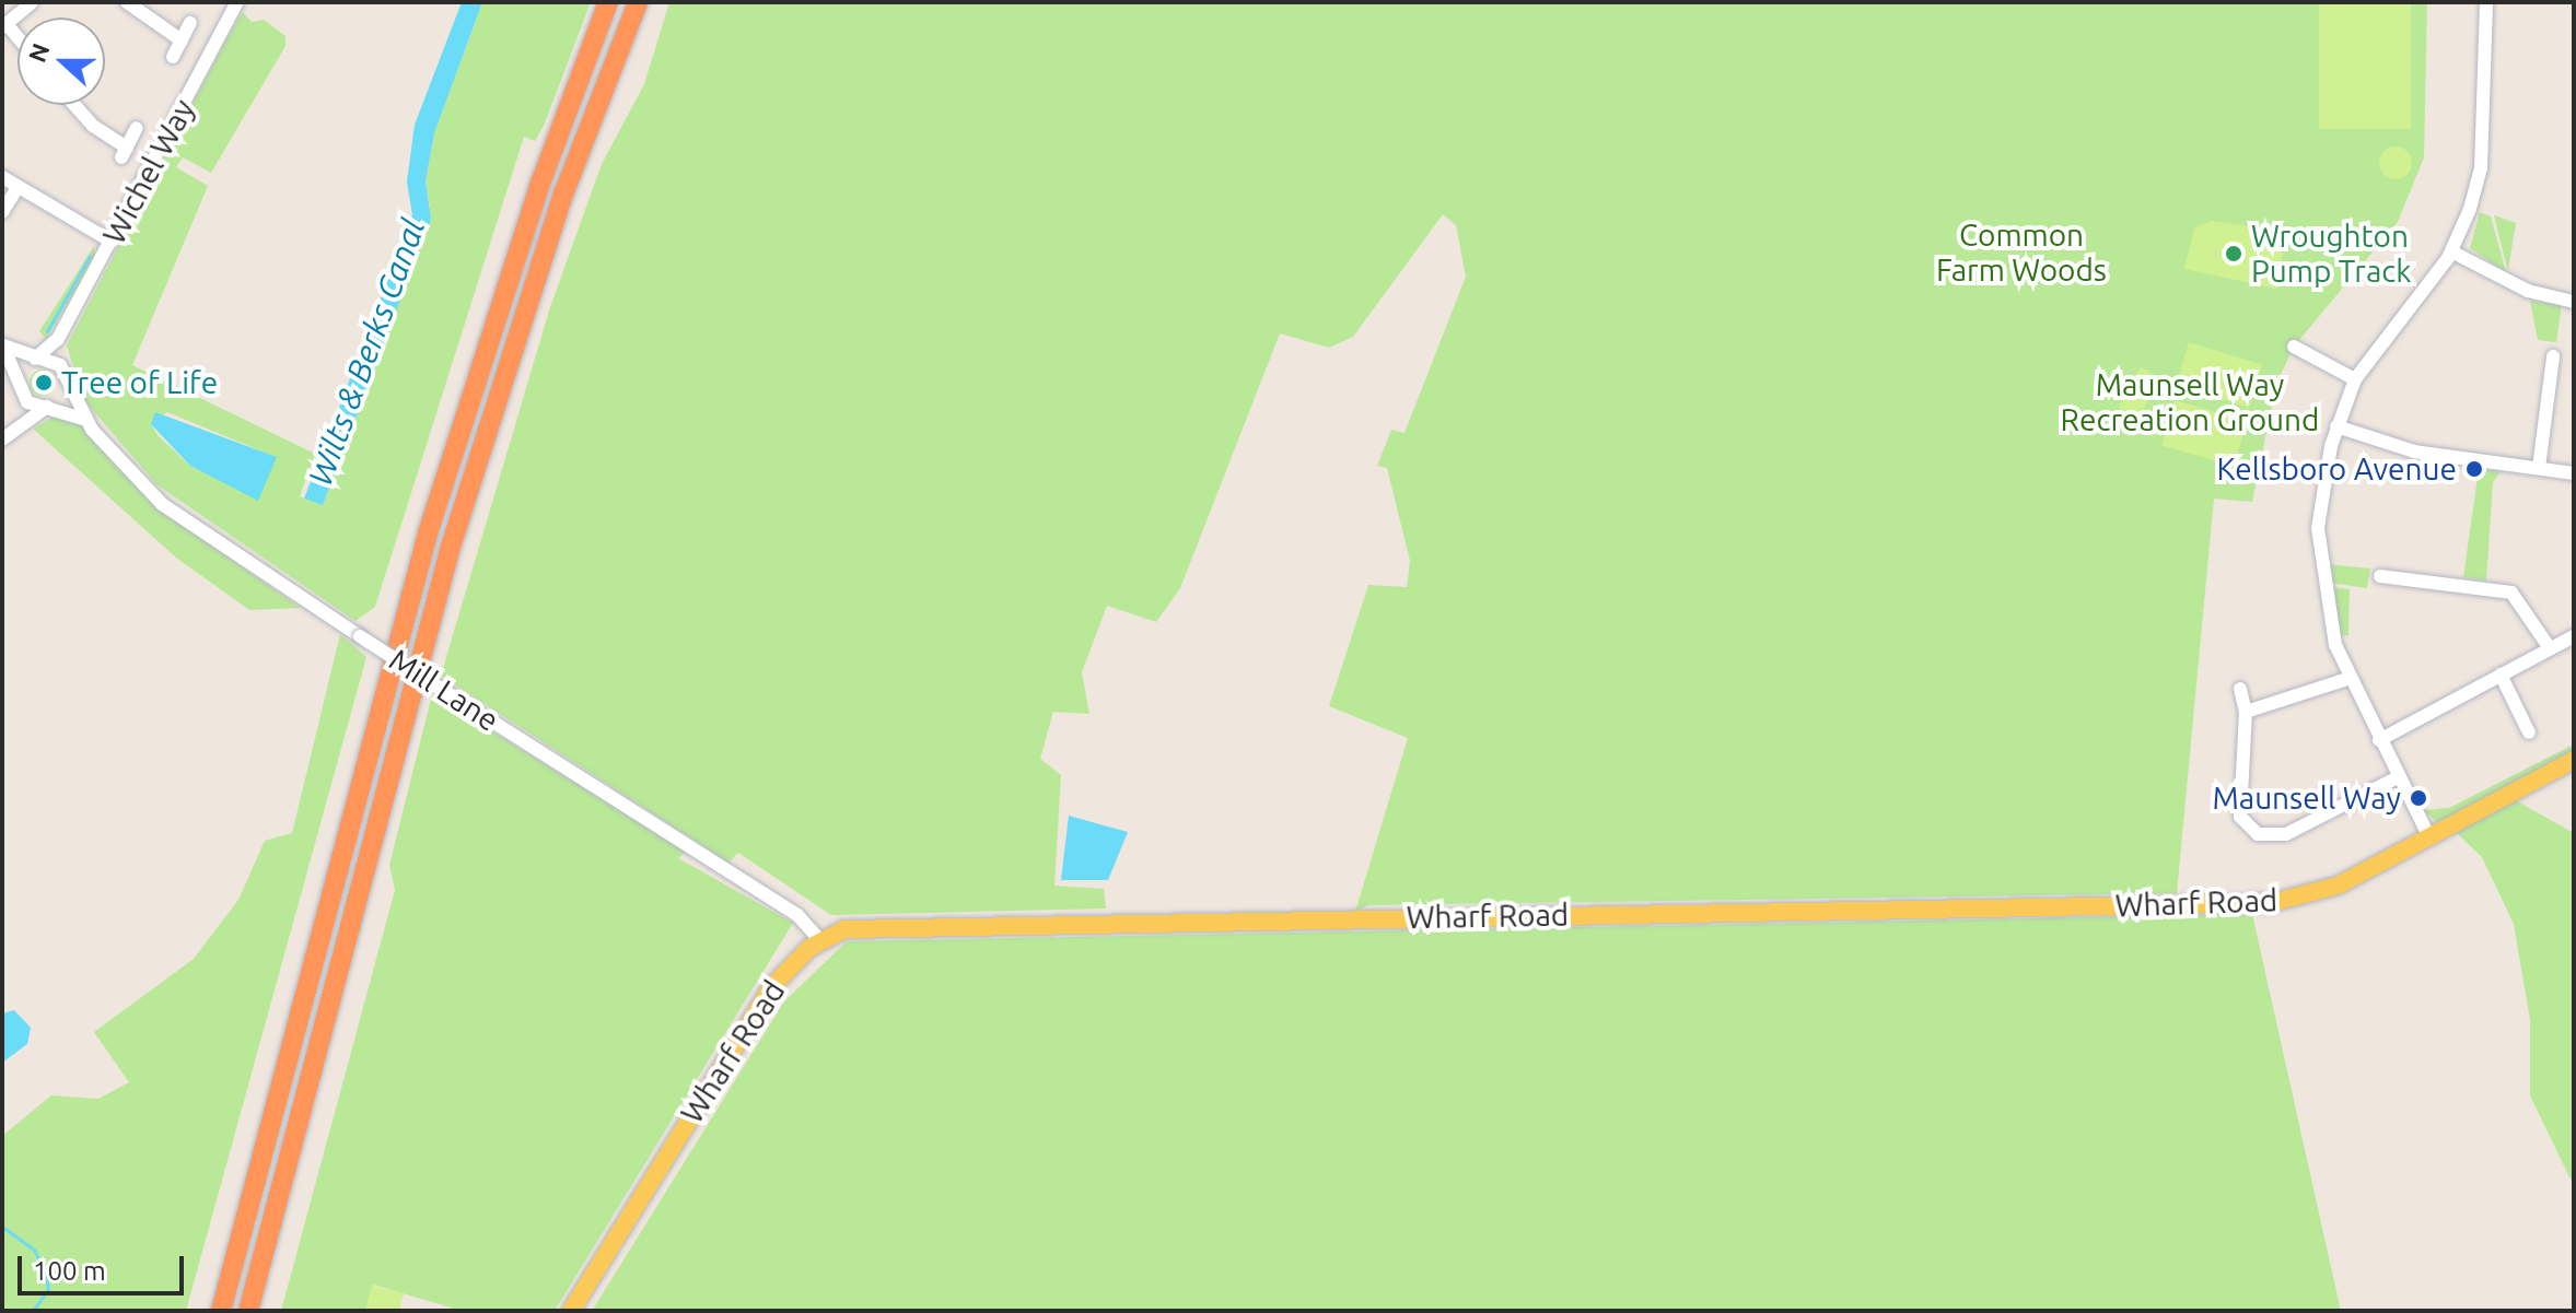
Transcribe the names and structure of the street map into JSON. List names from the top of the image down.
{
  "streets": {
    "main road": ["Wharf Road"],
    "street": ["Wichel Way", "Mill Lane"]
  },
  "crossings": [
    ["Mill Lane", "Wharf Road"]
  ],
  "water": ["Wilts & Berks Canal"],
  "parks": ["Common Farm Woods", "Maunsell Way Recreation Ground"],
  "places": [
    "Wroughton Pump Track",
    "Tree of Life",
    "Kellsboro Avenue",
    "Maunsell Way"
  ],
  "scale_bar": "100 m",
  "north": "left"
}
